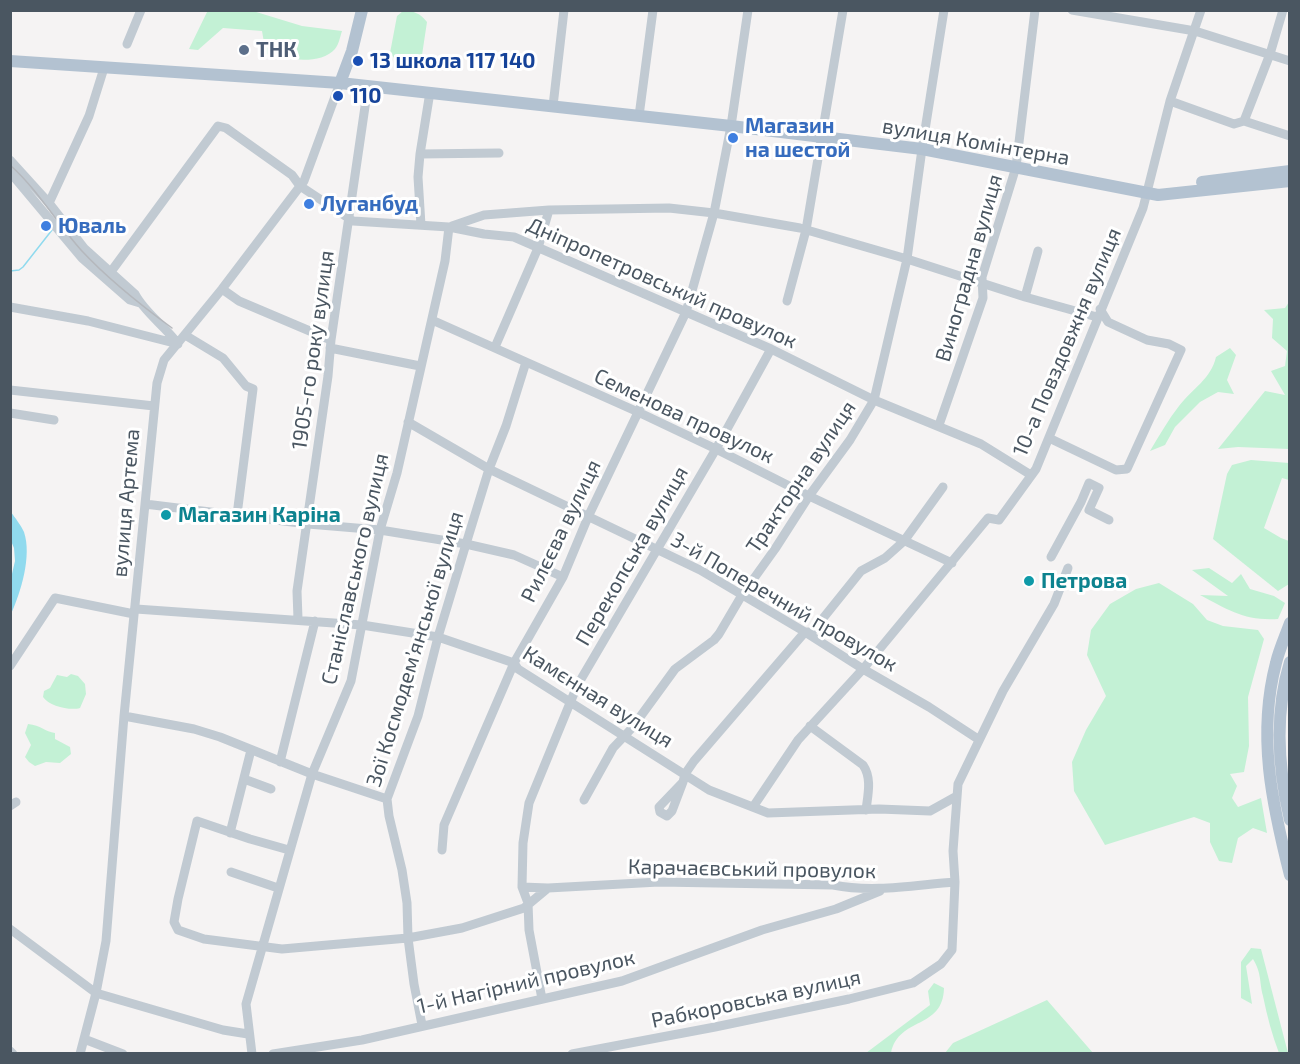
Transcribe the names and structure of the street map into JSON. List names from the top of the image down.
{
  "streets": {
    "main road": ["вулиця Комінтерна", "вулиця Артема"],
    "street": [
      "Виноградна вулиця",
      "Дніпропетровський провулок",
      "10-а Повздовжня вулиця",
      "1905-го року вулиця",
      "Семенова провулок",
      "Тракторна вулиця",
      "Рилєєва вулиця",
      "Перекопська вулиця",
      "Станіславського вулиця",
      "3-й Поперечний провулок",
      "Зої Космодем’янської вулиця",
      "Камєнная вулиця",
      "Карачаєвський провулок",
      "1-й Нагірний провулок",
      "Рабкоровська вулиця"
    ]
  },
  "crossings": [
    ["вулиця Комінтерна", "Виноградна вулиця"],
    ["вулиця Комінтерна", "10-а Повздовжня вулиця"],
    ["вулиця Комінтерна", "1905-го року вулиця"],
    ["вулиця Комінтерна", "Тракторна вулиця"],
    ["вулиця Комінтерна", "вулиця Артема"],
    ["вулиця Комінтерна", "Рилєєва вулиця"],
    ["Виноградна вулиця", "Дніпропетровський провулок"],
    ["Дніпропетровський провулок", "10-а Повздовжня вулиця"],
    ["Дніпропетровський провулок", "Тракторна вулиця"],
    ["Дніпропетровський провулок", "Рилєєва вулиця"],
    ["Дніпропетровський провулок", "Перекопська вулиця"],
    ["Дніпропетровський провулок", "Станіславського вулиця"],
    ["10-а Повздовжня вулиця", "Семенова провулок"],
    ["10-а Повздовжня вулиця", "3-й Поперечний провулок"],
    ["10-а Повздовжня вулиця", "Камєнная вулиця"],
    ["1905-го року вулиця", "Камєнная вулиця"],
    ["Семенова провулок", "Тракторна вулиця"],
    ["Семенова провулок", "Рилєєва вулиця"],
    ["Семенова провулок", "Перекопська вулиця"],
    ["Семенова провулок", "Станіславського вулиця"],
    ["Семенова провулок", "Зої Космодем’янської вулиця"],
    ["Тракторна вулиця", "3-й Поперечний провулок"],
    ["Тракторна вулиця", "Камєнная вулиця"],
    ["вулиця Артема", "Камєнная вулиця"],
    ["Рилєєва вулиця", "3-й Поперечний провулок"],
    ["Рилєєва вулиця", "Камєнная вулиця"],
    ["Перекопська вулиця", "3-й Поперечний провулок"],
    ["Перекопська вулиця", "Камєнная вулиця"],
    ["Перекопська вулиця", "Карачаєвський провулок"],
    ["Перекопська вулиця", "1-й Нагірний провулок"],
    ["Станіславського вулиця", "3-й Поперечний провулок"],
    ["Станіславського вулиця", "Камєнная вулиця"],
    ["3-й Поперечний провулок", "Зої Космодем’янської вулиця"],
    ["Зої Космодем’янської вулиця", "Камєнная вулиця"],
    ["Зої Космодем’янської вулиця", "1-й Нагірний провулок"],
    ["Карачаєвський провулок", "1-й Нагірний провулок"],
    ["Карачаєвський провулок", "Рабкоровська вулиця"]
  ],
  "places": [
    "ТНК",
    "13 школа 117 140",
    "110",
    "Магазин на шестой",
    "Луганбуд",
    "Юваль",
    "Магазин Каріна",
    "Петрова"
  ]
}
